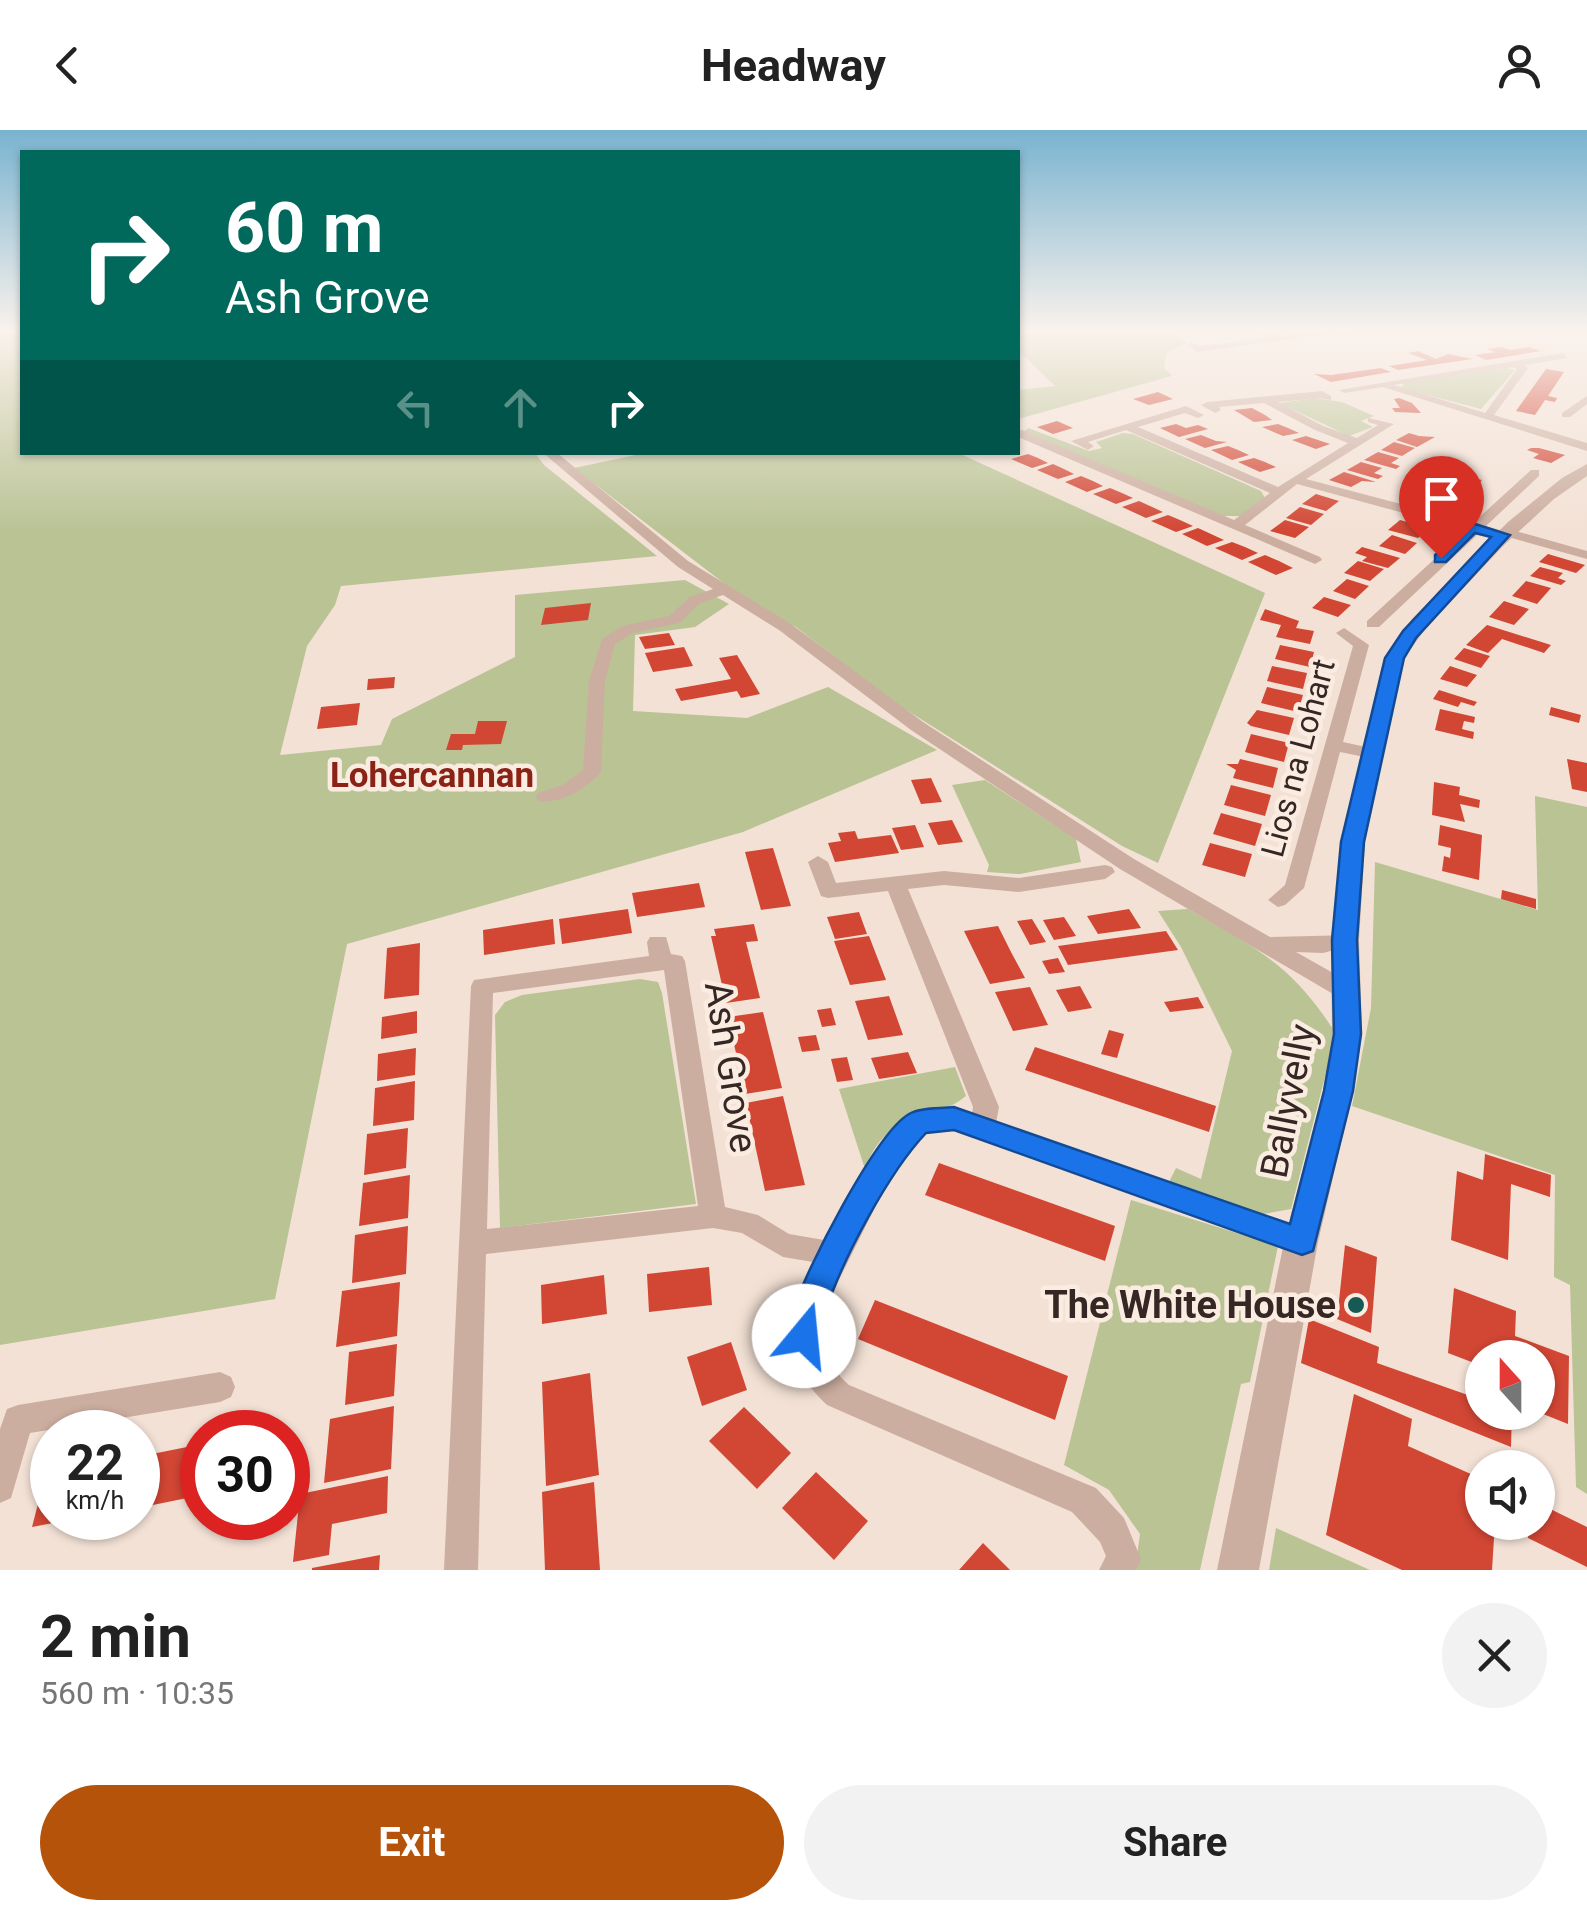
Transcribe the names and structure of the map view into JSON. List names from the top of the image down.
{
  "streets": {
    "street": ["Lios na Lohart", "Ash Grove", "Ballyvelly"]
  },
  "districts": ["Lohercannan"],
  "places": ["The White House"],
  "north": "top",
  "page": {
    "header": "Headway",
    "turn": ["60 m", "Ash Grove"],
    "speed": "22 km/h",
    "limit": "30",
    "heading": ["2 min", "560 m · 10:35"],
    "buttons": ["Exit", "Share"]
  }
}
